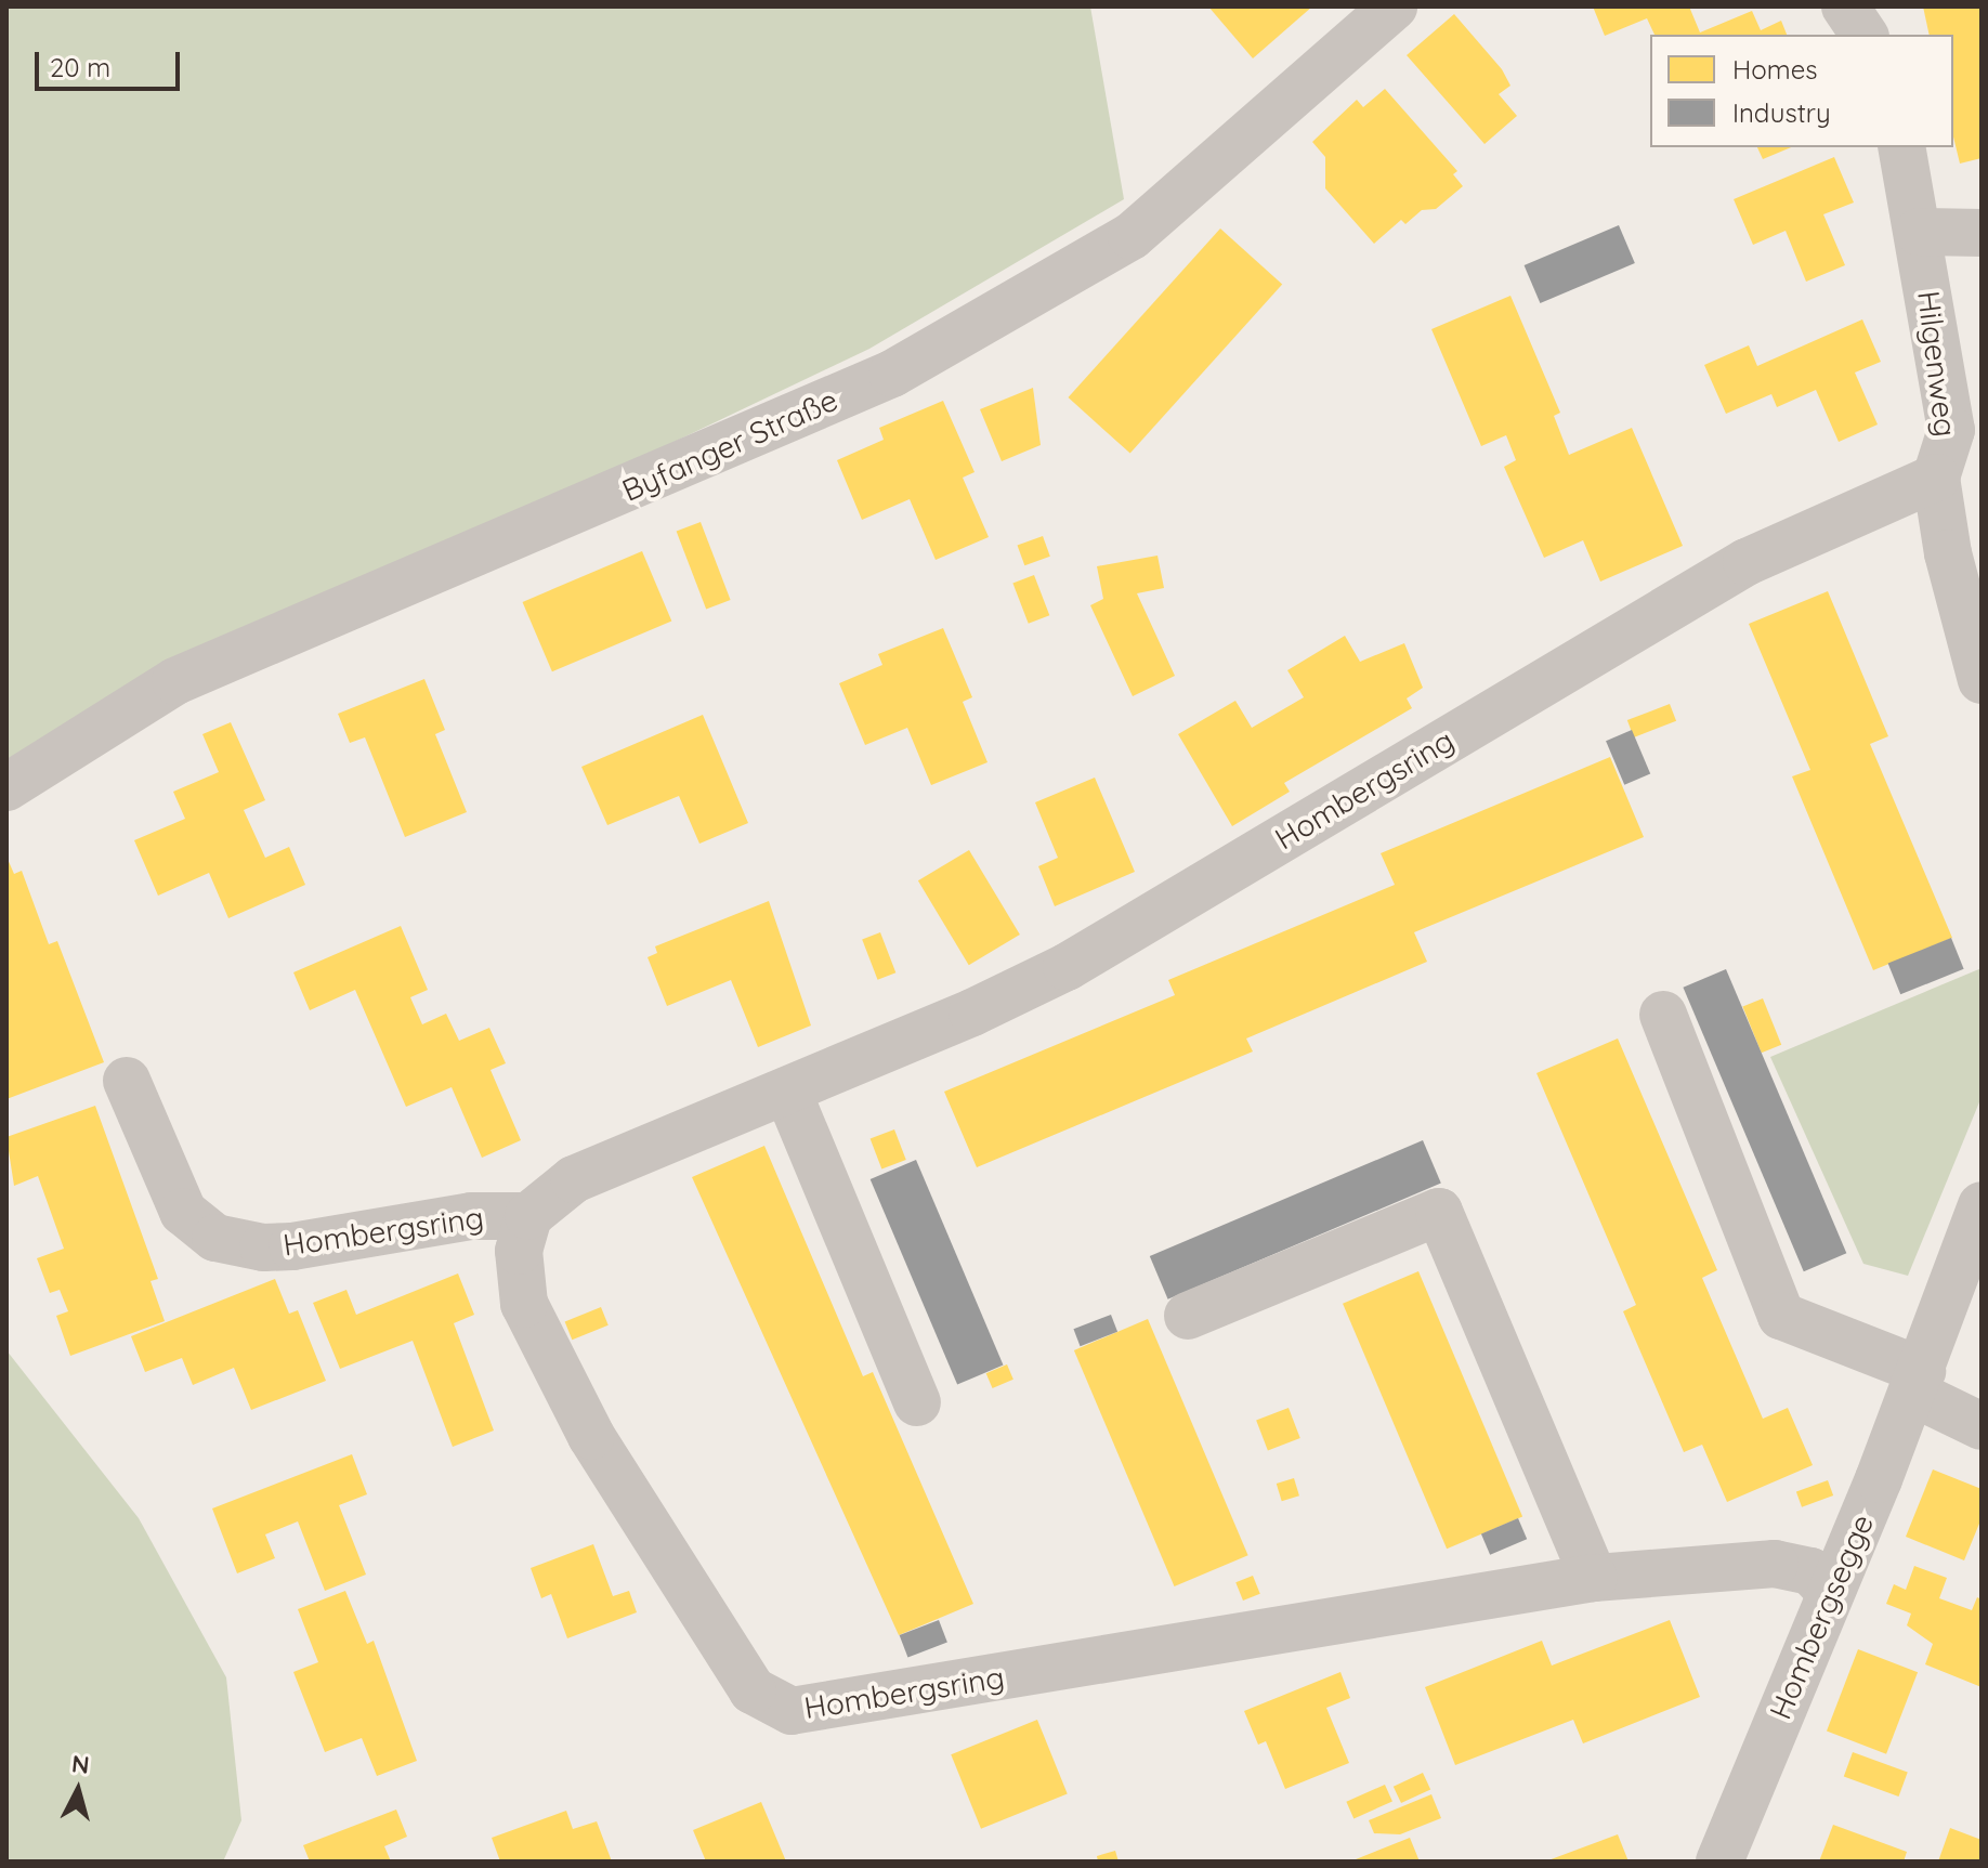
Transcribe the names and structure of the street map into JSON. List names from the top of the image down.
{
  "streets": {
    "street": [
      "Hilgenweg",
      "Byfanger Straße",
      "Hombergsring",
      "Hombergsegge"
    ]
  },
  "crossings": [
    ["Hilgenweg", "Hombergsring"],
    ["Hombergsring", "Hombergsegge"]
  ],
  "legend": ["Homes", "Industry"],
  "scale_bar": "20 m",
  "north": "top"
}
